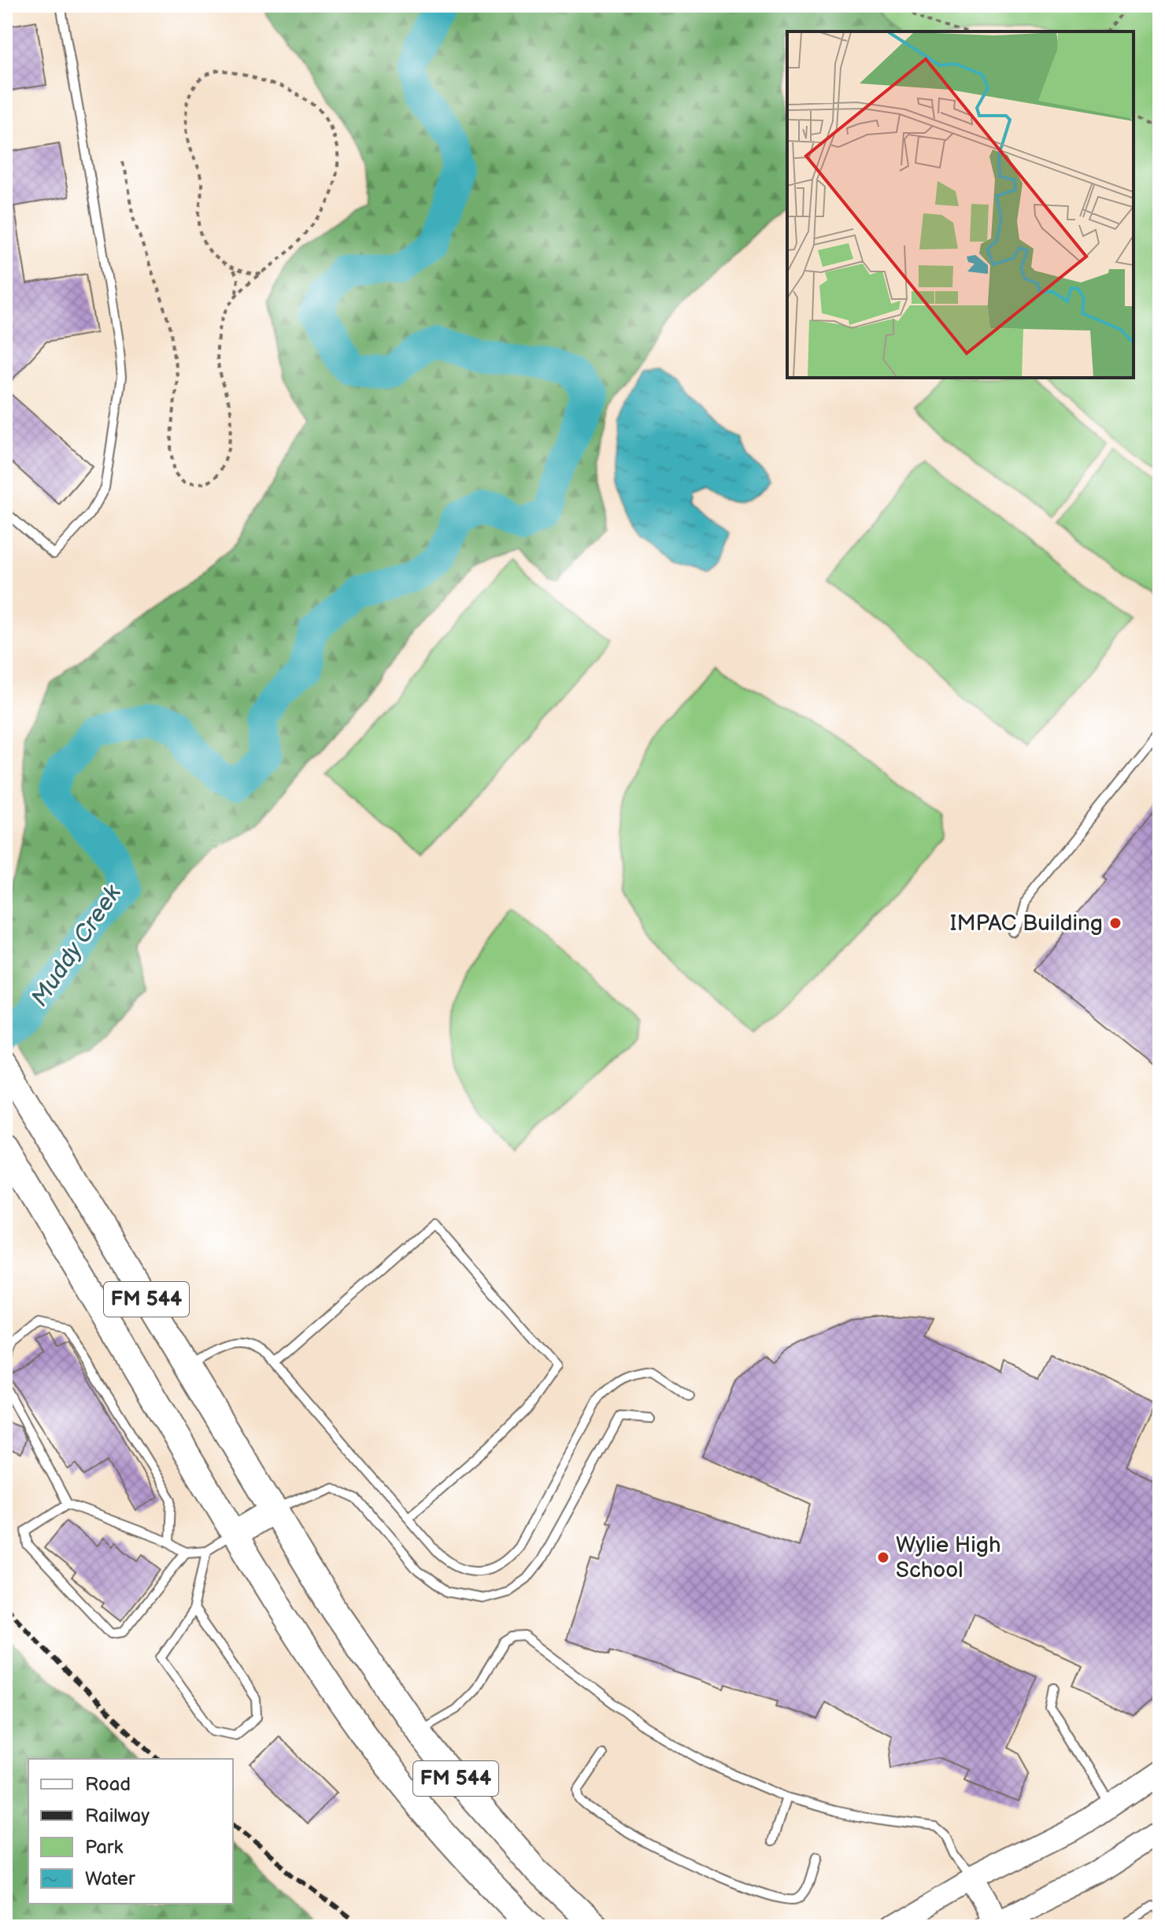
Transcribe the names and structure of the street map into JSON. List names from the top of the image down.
{
  "streets": {
    "main road": ["FM 544"]
  },
  "water": ["Muddy Creek"],
  "places": ["IMPAC Building", "Wylie High School"],
  "legend": [
    "Road",
    "Railway",
    "Park",
    "Water"
  ]
}
